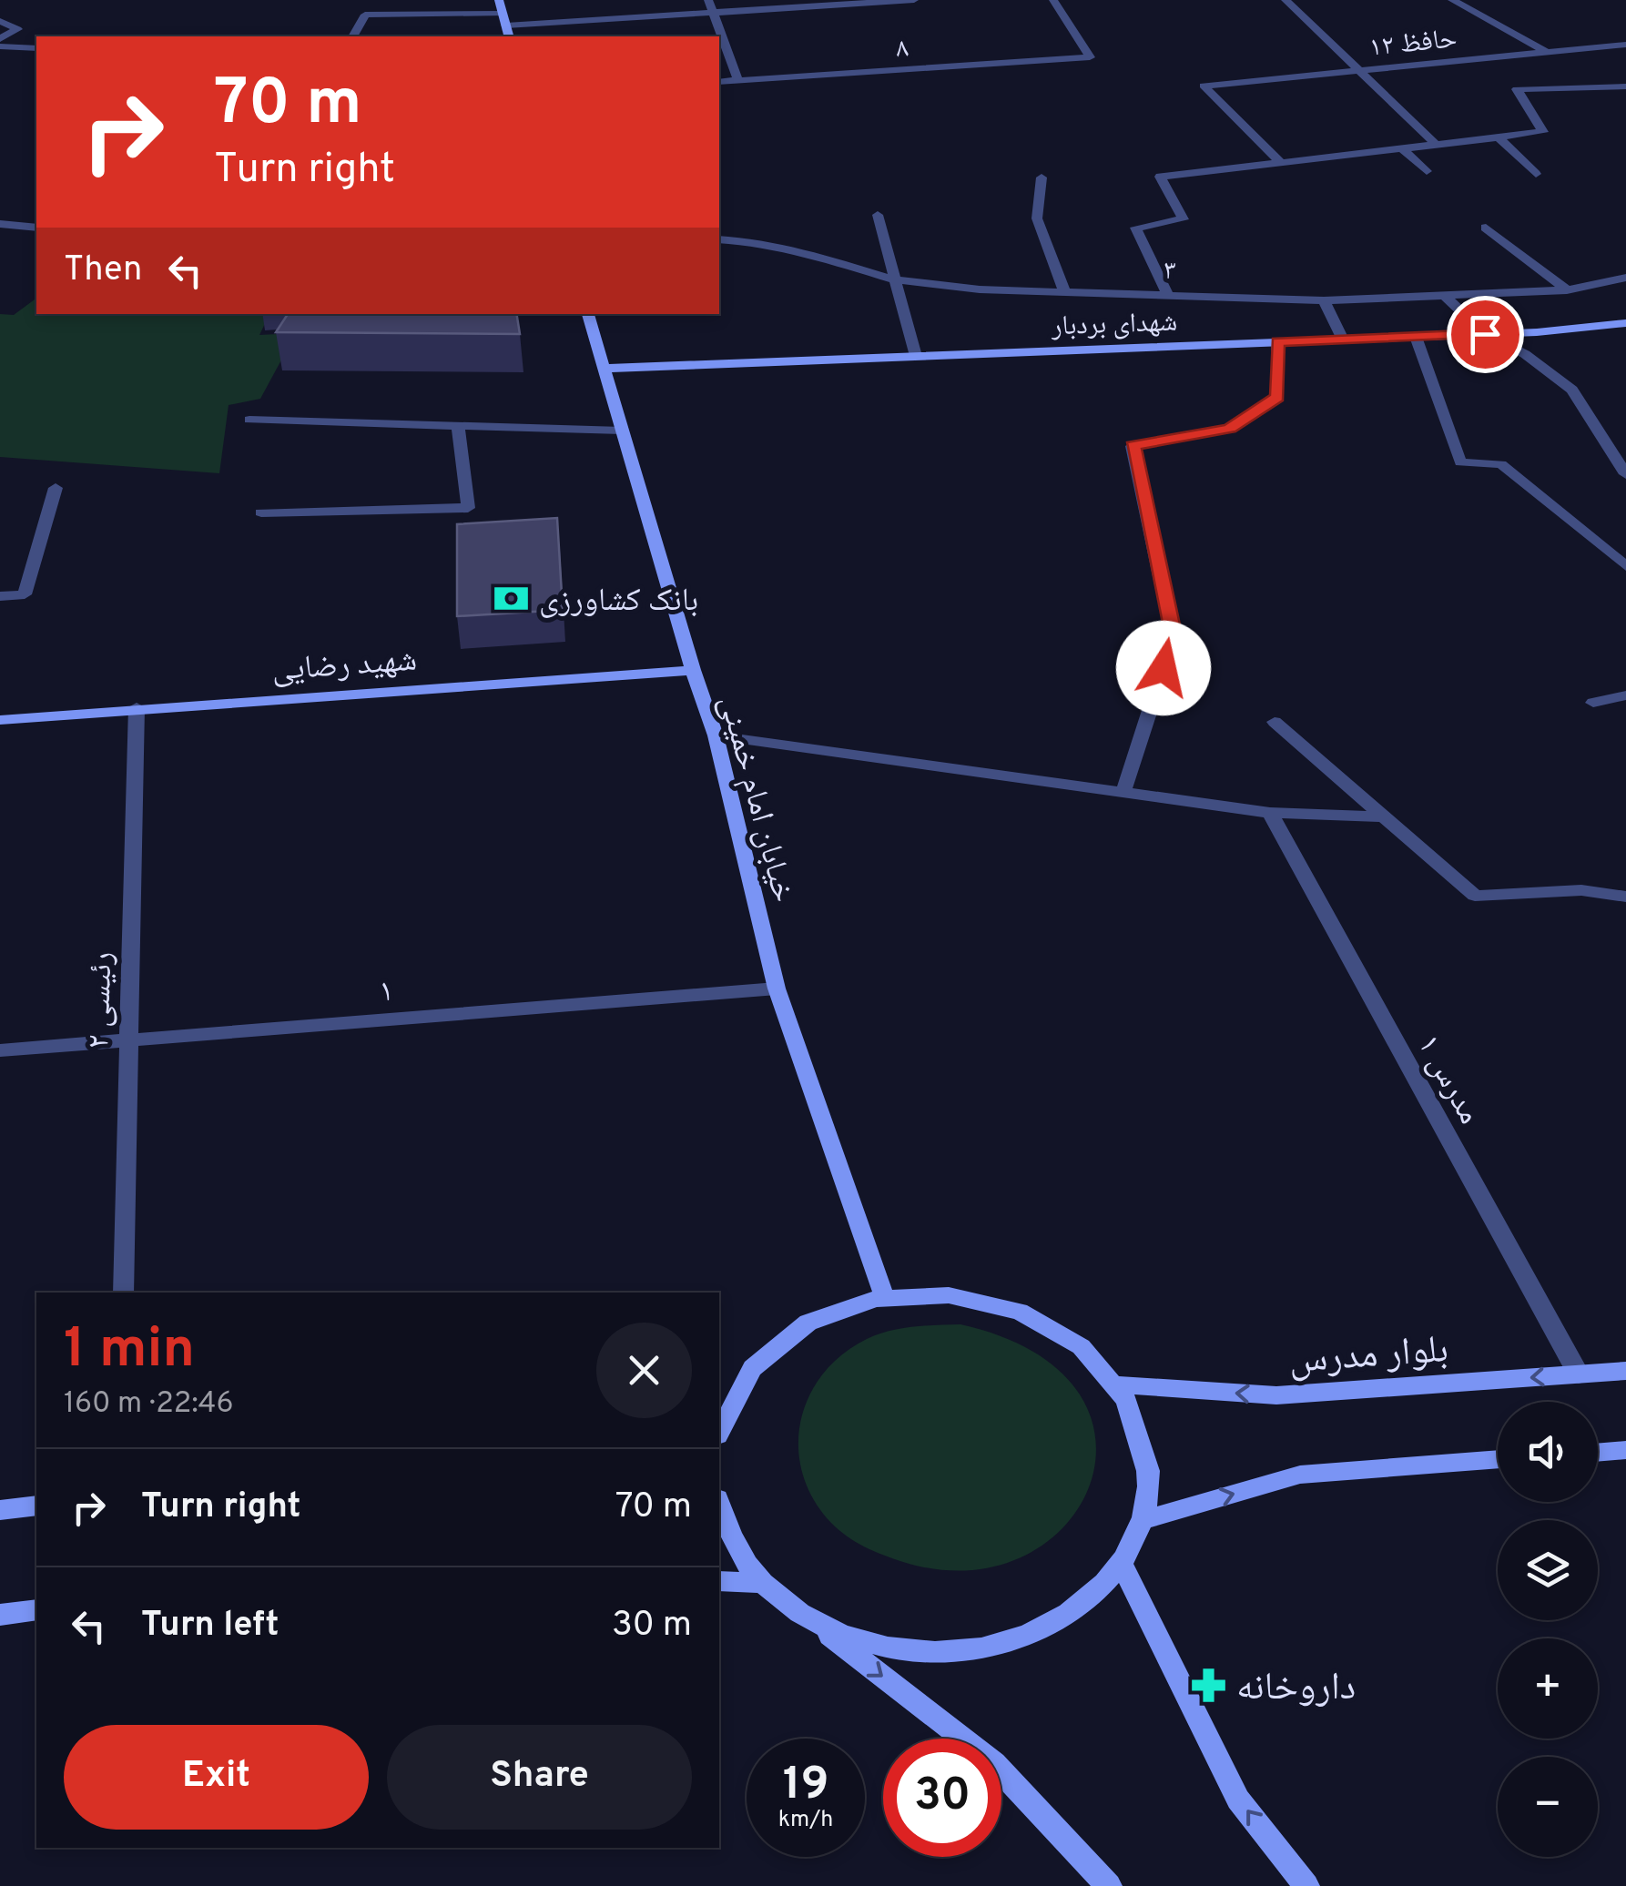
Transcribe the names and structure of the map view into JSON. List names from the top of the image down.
{
  "streets": {
    "main road": [
      "شهدای بردبار",
      "شهید رضایی",
      "خیابان امام خمینی",
      "بلوار مدرس"
    ],
    "street": [
      "حافظ ۱۲",
      "۸",
      "۳",
      "۱",
      "رئیسی ۲",
      "مدرس ۱"
    ]
  },
  "crossings": [
    ["شهدای بردبار", "خیابان امام خمینی"],
    ["شهید رضایی", "خیابان امام خمینی"],
    ["شهید رضایی", "رئیسی ۲"],
    ["خیابان امام خمینی", "۱"],
    ["۱", "رئیسی ۲"],
    ["مدرس ۱", "بلوار مدرس"]
  ],
  "places": {
    "bank": ["بانک کشاورزی"],
    "pharmacy": ["داروخانه"]
  },
  "page": {
    "turn": ["70 m", "Turn right"],
    "then": "Then",
    "heading": ["1 min", "160 m · 22:46"],
    "map_buttons": ["+", "−"],
    "list": [
      {
        "name": "Turn right",
        "value": "70 m"
      },
      {
        "name": "Turn left",
        "value": "30 m"
      }
    ],
    "buttons": ["Exit", "Share"],
    "speed": "19 km/h",
    "limit": "30"
  }
}
